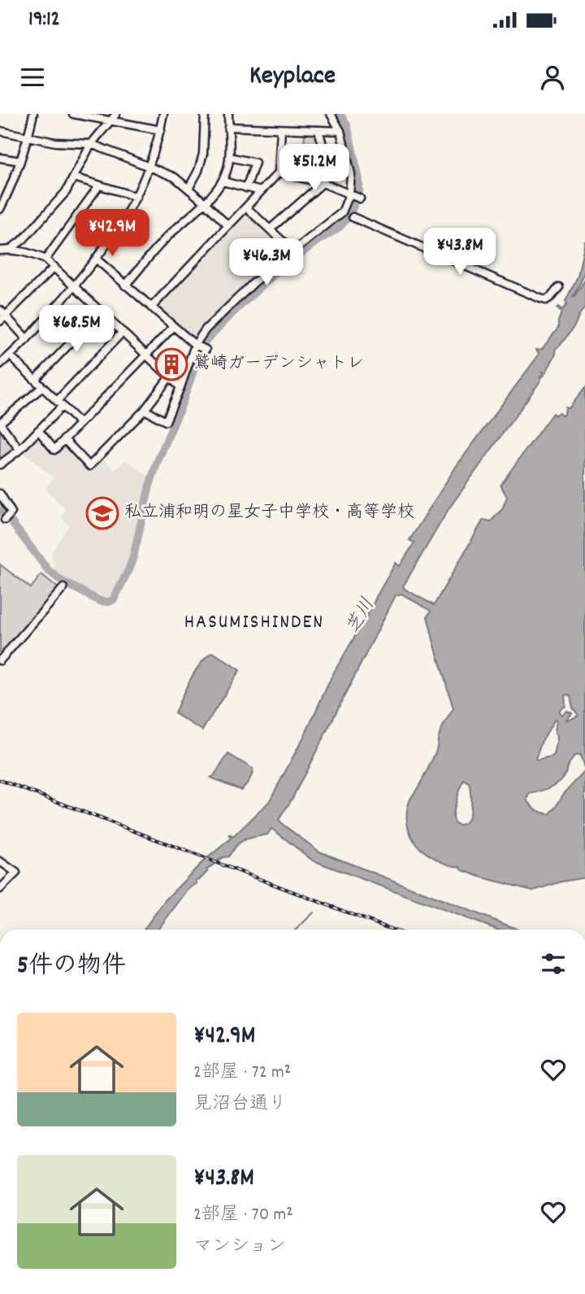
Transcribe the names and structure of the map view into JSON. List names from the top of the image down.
{
  "districts": ["HASUMISHINDEN"],
  "water": ["芝川"],
  "places": {
    "building": ["鷲崎ガーデンシャトレ"],
    "school or university": ["私立浦和明の星女子中学校・高等学校"]
  },
  "page": {
    "status": "19:12",
    "header": "Keyplace",
    "price": [
      "¥51.2M",
      "¥42.9M",
      "¥43.8M",
      "¥46.3M",
      "¥68.5M"
    ],
    "heading": "5件の物件",
    "list": [
      {
        "name": "¥42.9M",
        "note": "2部屋 · 72 m² · 見沼台通り"
      },
      {
        "name": "¥43.8M",
        "note": "2部屋 · 70 m² · マンション"
      }
    ]
  }
}
